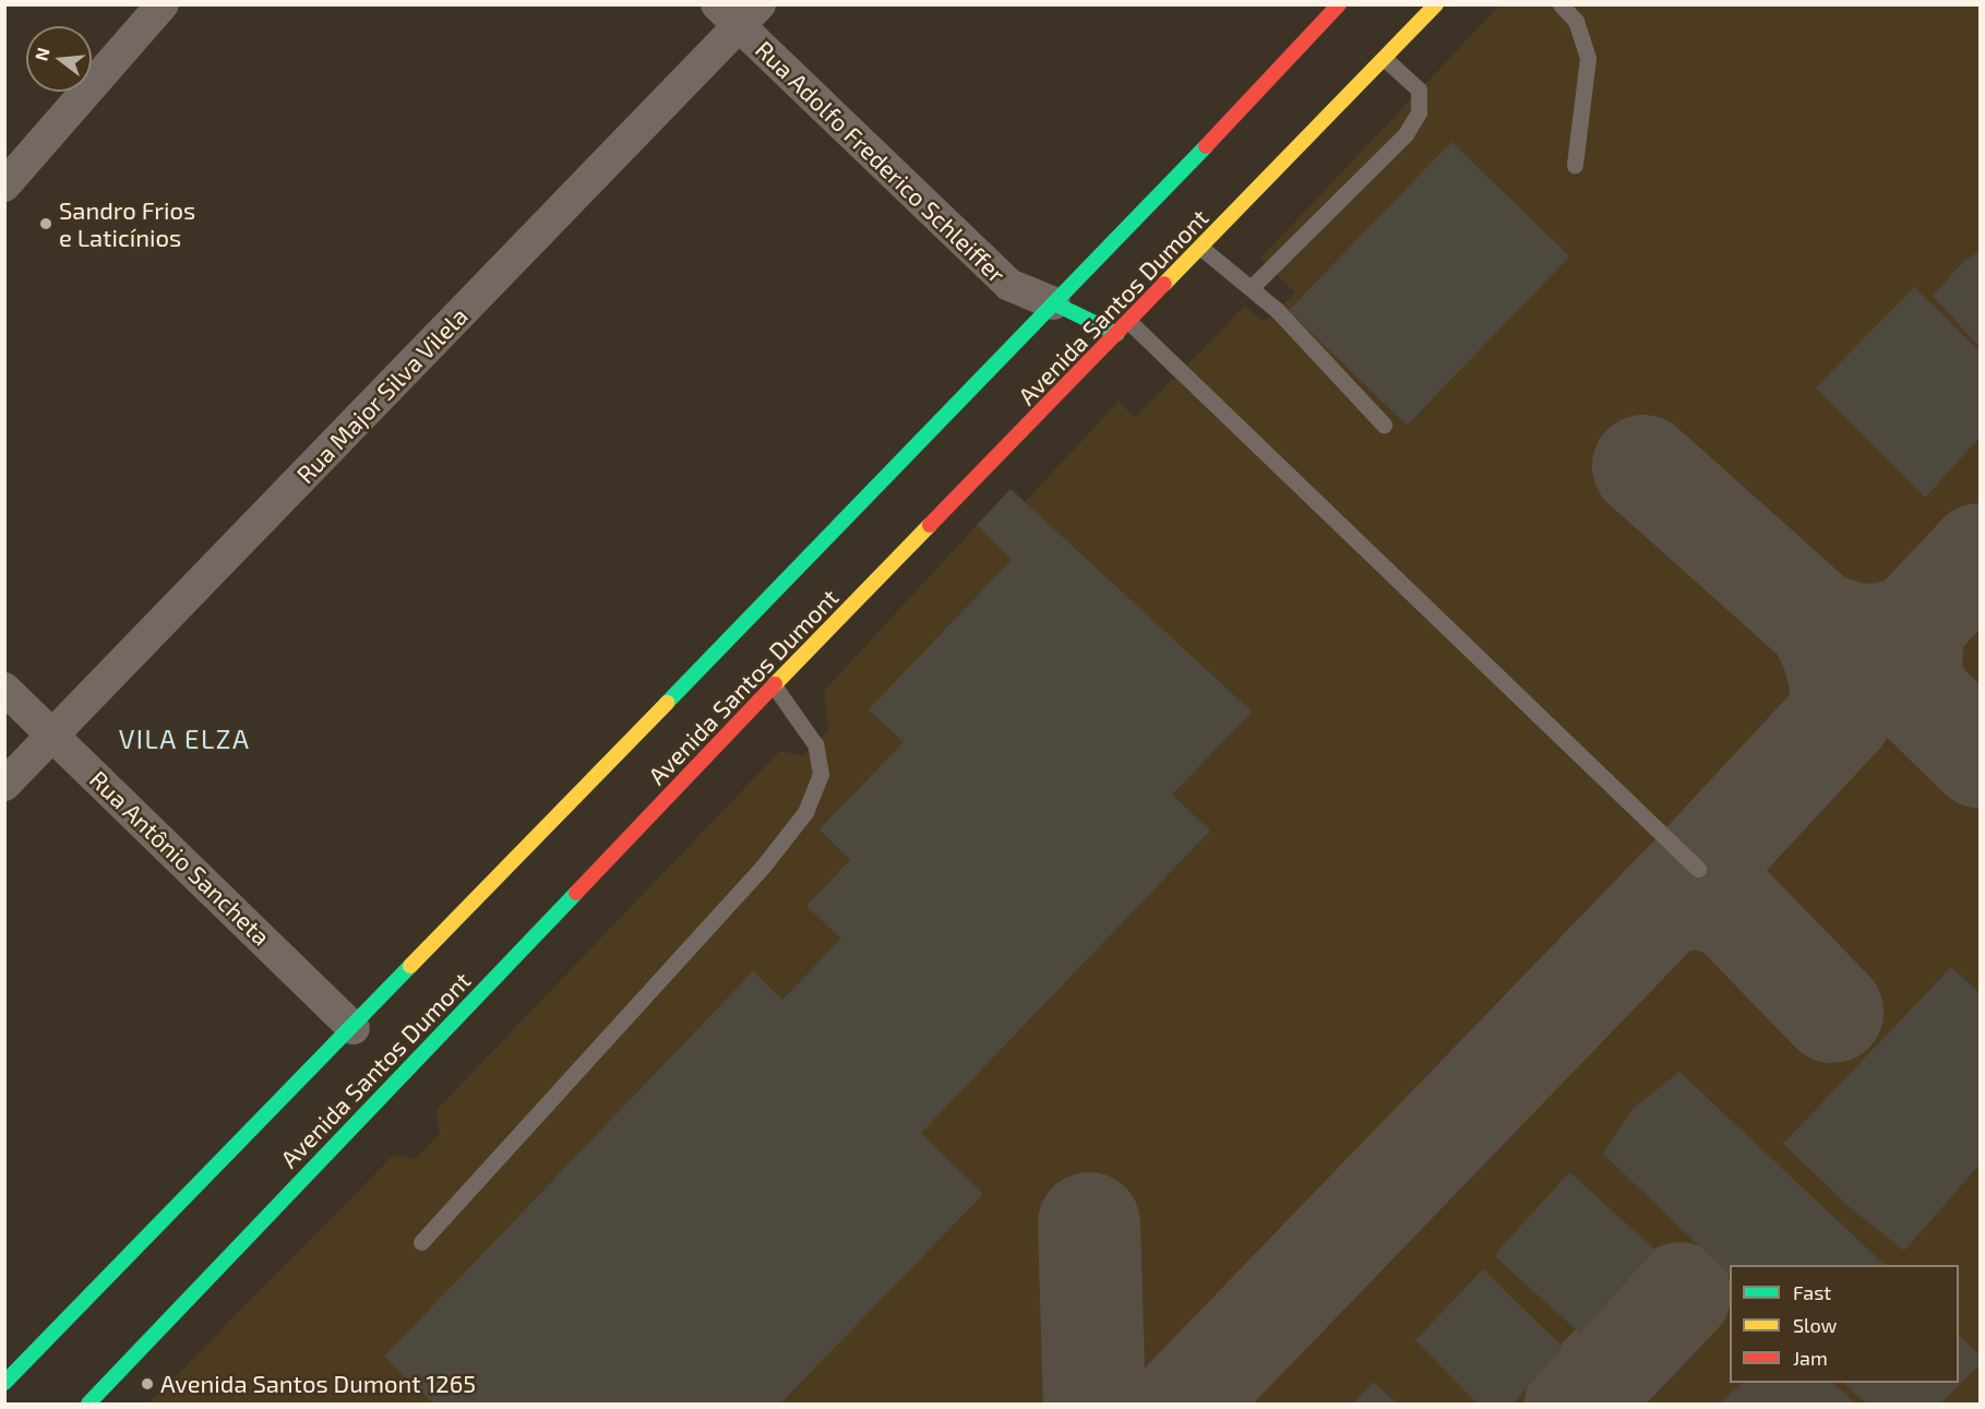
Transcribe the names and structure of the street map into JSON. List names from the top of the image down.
{
  "streets": {
    "main road": ["Avenida Santos Dumont"],
    "street": ["Rua Adolfo Frederico Schleiffer", "Rua Major Silva Vilela", "Rua Antônio Sancheta"]
  },
  "crossings": [
    ["Rua Adolfo Frederico Schleiffer", "Avenida Santos Dumont"],
    ["Rua Adolfo Frederico Schleiffer", "Rua Major Silva Vilela"],
    ["Avenida Santos Dumont", "Rua Antônio Sancheta"],
    ["Rua Major Silva Vilela", "Rua Antônio Sancheta"]
  ],
  "districts": ["VILA ELZA"],
  "places": ["Sandro Frios e Laticínios", "Avenida Santos Dumont 1265"],
  "legend": ["Fast", "Slow", "Jam"],
  "north": "left"
}
